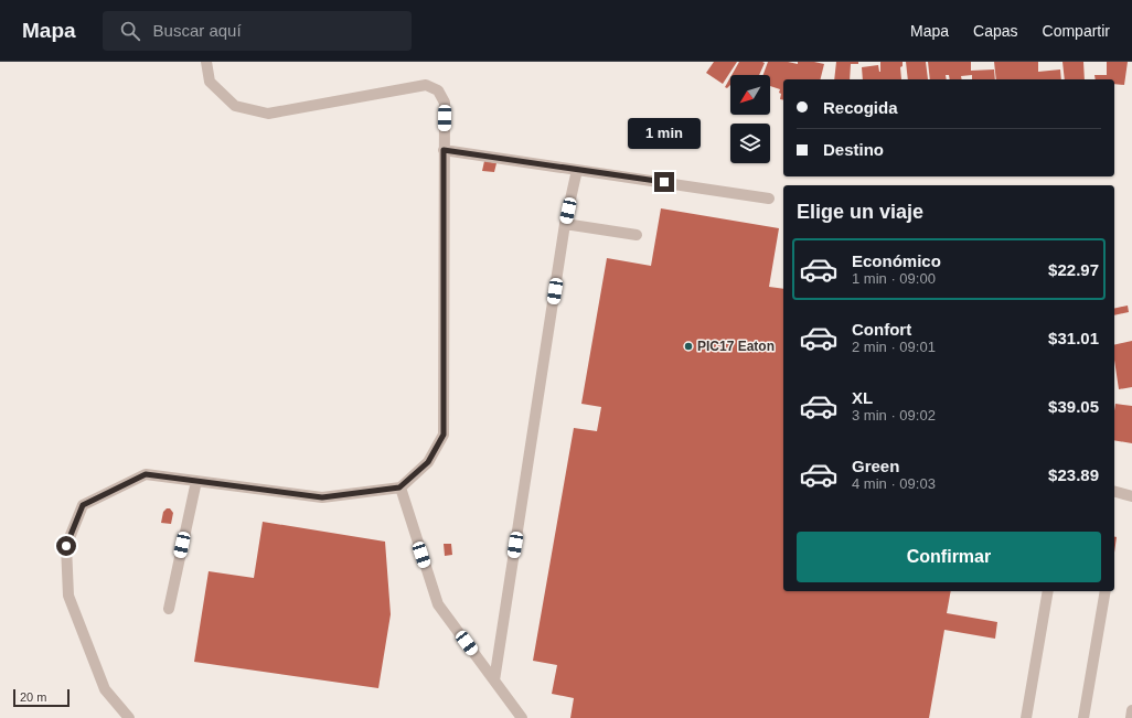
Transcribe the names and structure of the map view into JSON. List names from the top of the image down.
{
  "places": ["PIC17 Eaton"],
  "scale_bar": "20 m",
  "north": "bottom left",
  "page": {
    "header": "Mapa",
    "search": "Buscar aquí",
    "nav": ["Mapa", "Capas", "Compartir"],
    "banner": ["Recogida", "Destino"],
    "bubble": "1 min",
    "heading": "Elige un viaje",
    "list": [
      {
        "name": "Económico",
        "note": "1 min · 09:00",
        "value": "$22.97"
      },
      {
        "name": "Confort",
        "note": "2 min · 09:01",
        "value": "$31.01"
      },
      {
        "name": "XL",
        "note": "3 min · 09:02",
        "value": "$39.05"
      },
      {
        "name": "Green",
        "note": "4 min · 09:03",
        "value": "$23.89"
      }
    ],
    "buttons": "Confirmar",
    "scale": "20 m"
  }
}
